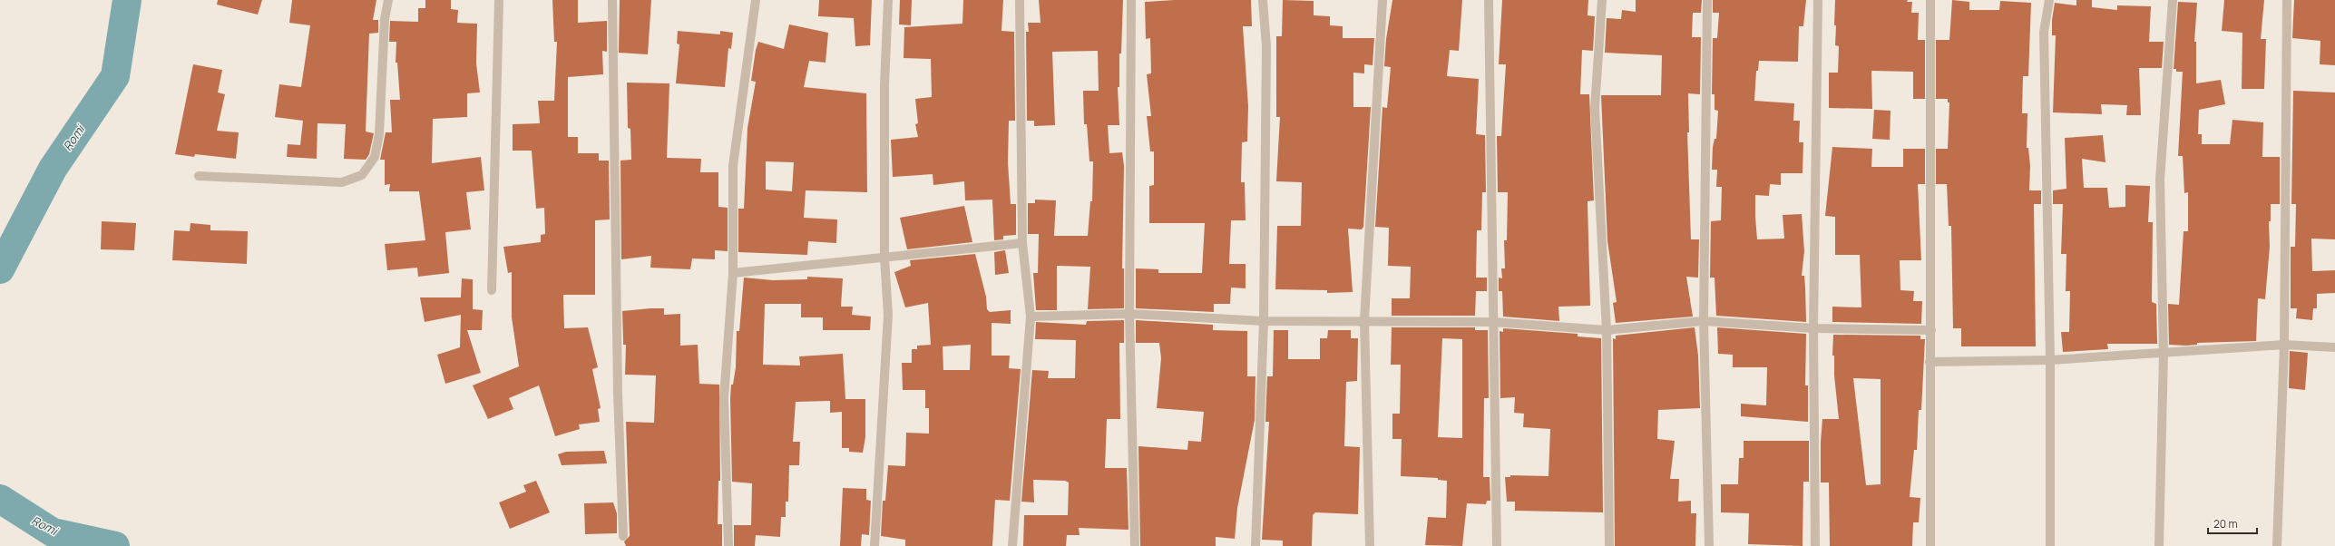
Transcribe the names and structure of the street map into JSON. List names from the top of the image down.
{
  "water": ["Romi"],
  "scale_bar": "20 m"
}
